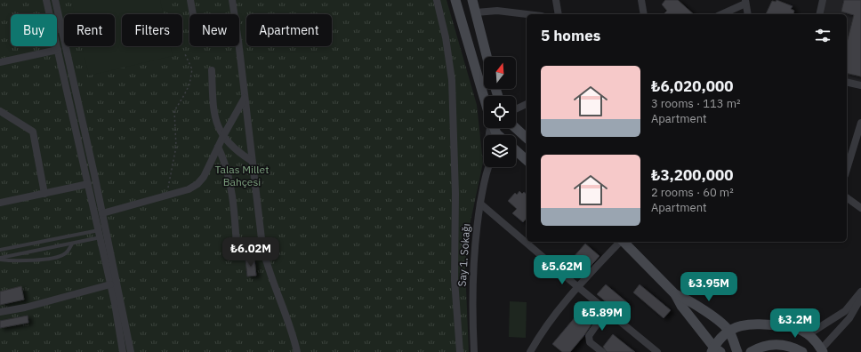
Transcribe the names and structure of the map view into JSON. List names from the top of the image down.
{
  "streets": {
    "street": ["Say 1. Sokağı"]
  },
  "parks": ["Talas Millet Bahçesi"],
  "north": "top",
  "page": {
    "chip": [
      "Buy",
      "Rent",
      "Filters",
      "New",
      "Apartment"
    ],
    "heading": "5 homes",
    "list": [
      {
        "name": "₺6,020,000",
        "note": "3 rooms · 113 m² · Apartment"
      },
      {
        "name": "₺3,200,000",
        "note": "2 rooms · 60 m² · Apartment"
      }
    ],
    "price": [
      "₺6.02M",
      "₺5.62M",
      "₺3.95M",
      "₺5.89M",
      "₺3.2M"
    ]
  }
}
